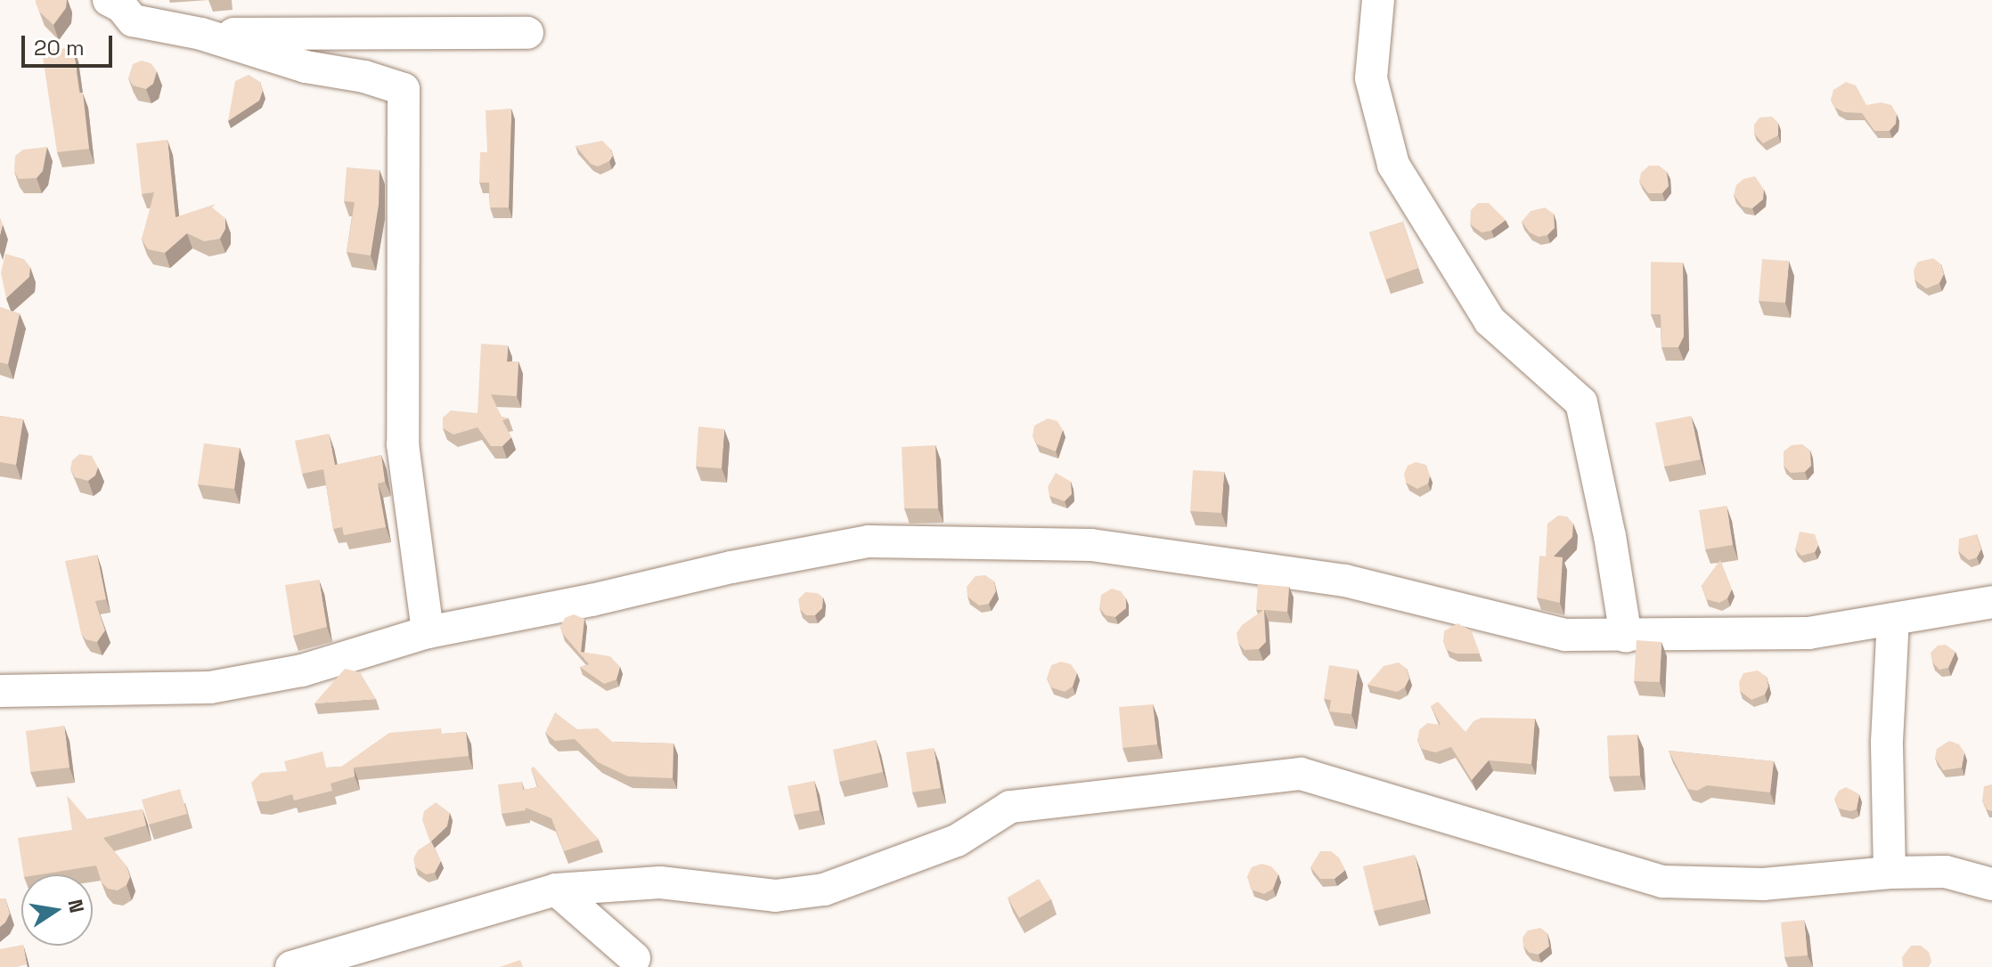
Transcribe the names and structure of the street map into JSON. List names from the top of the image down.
{
  "scale_bar": "20 m",
  "north": "right"
}
